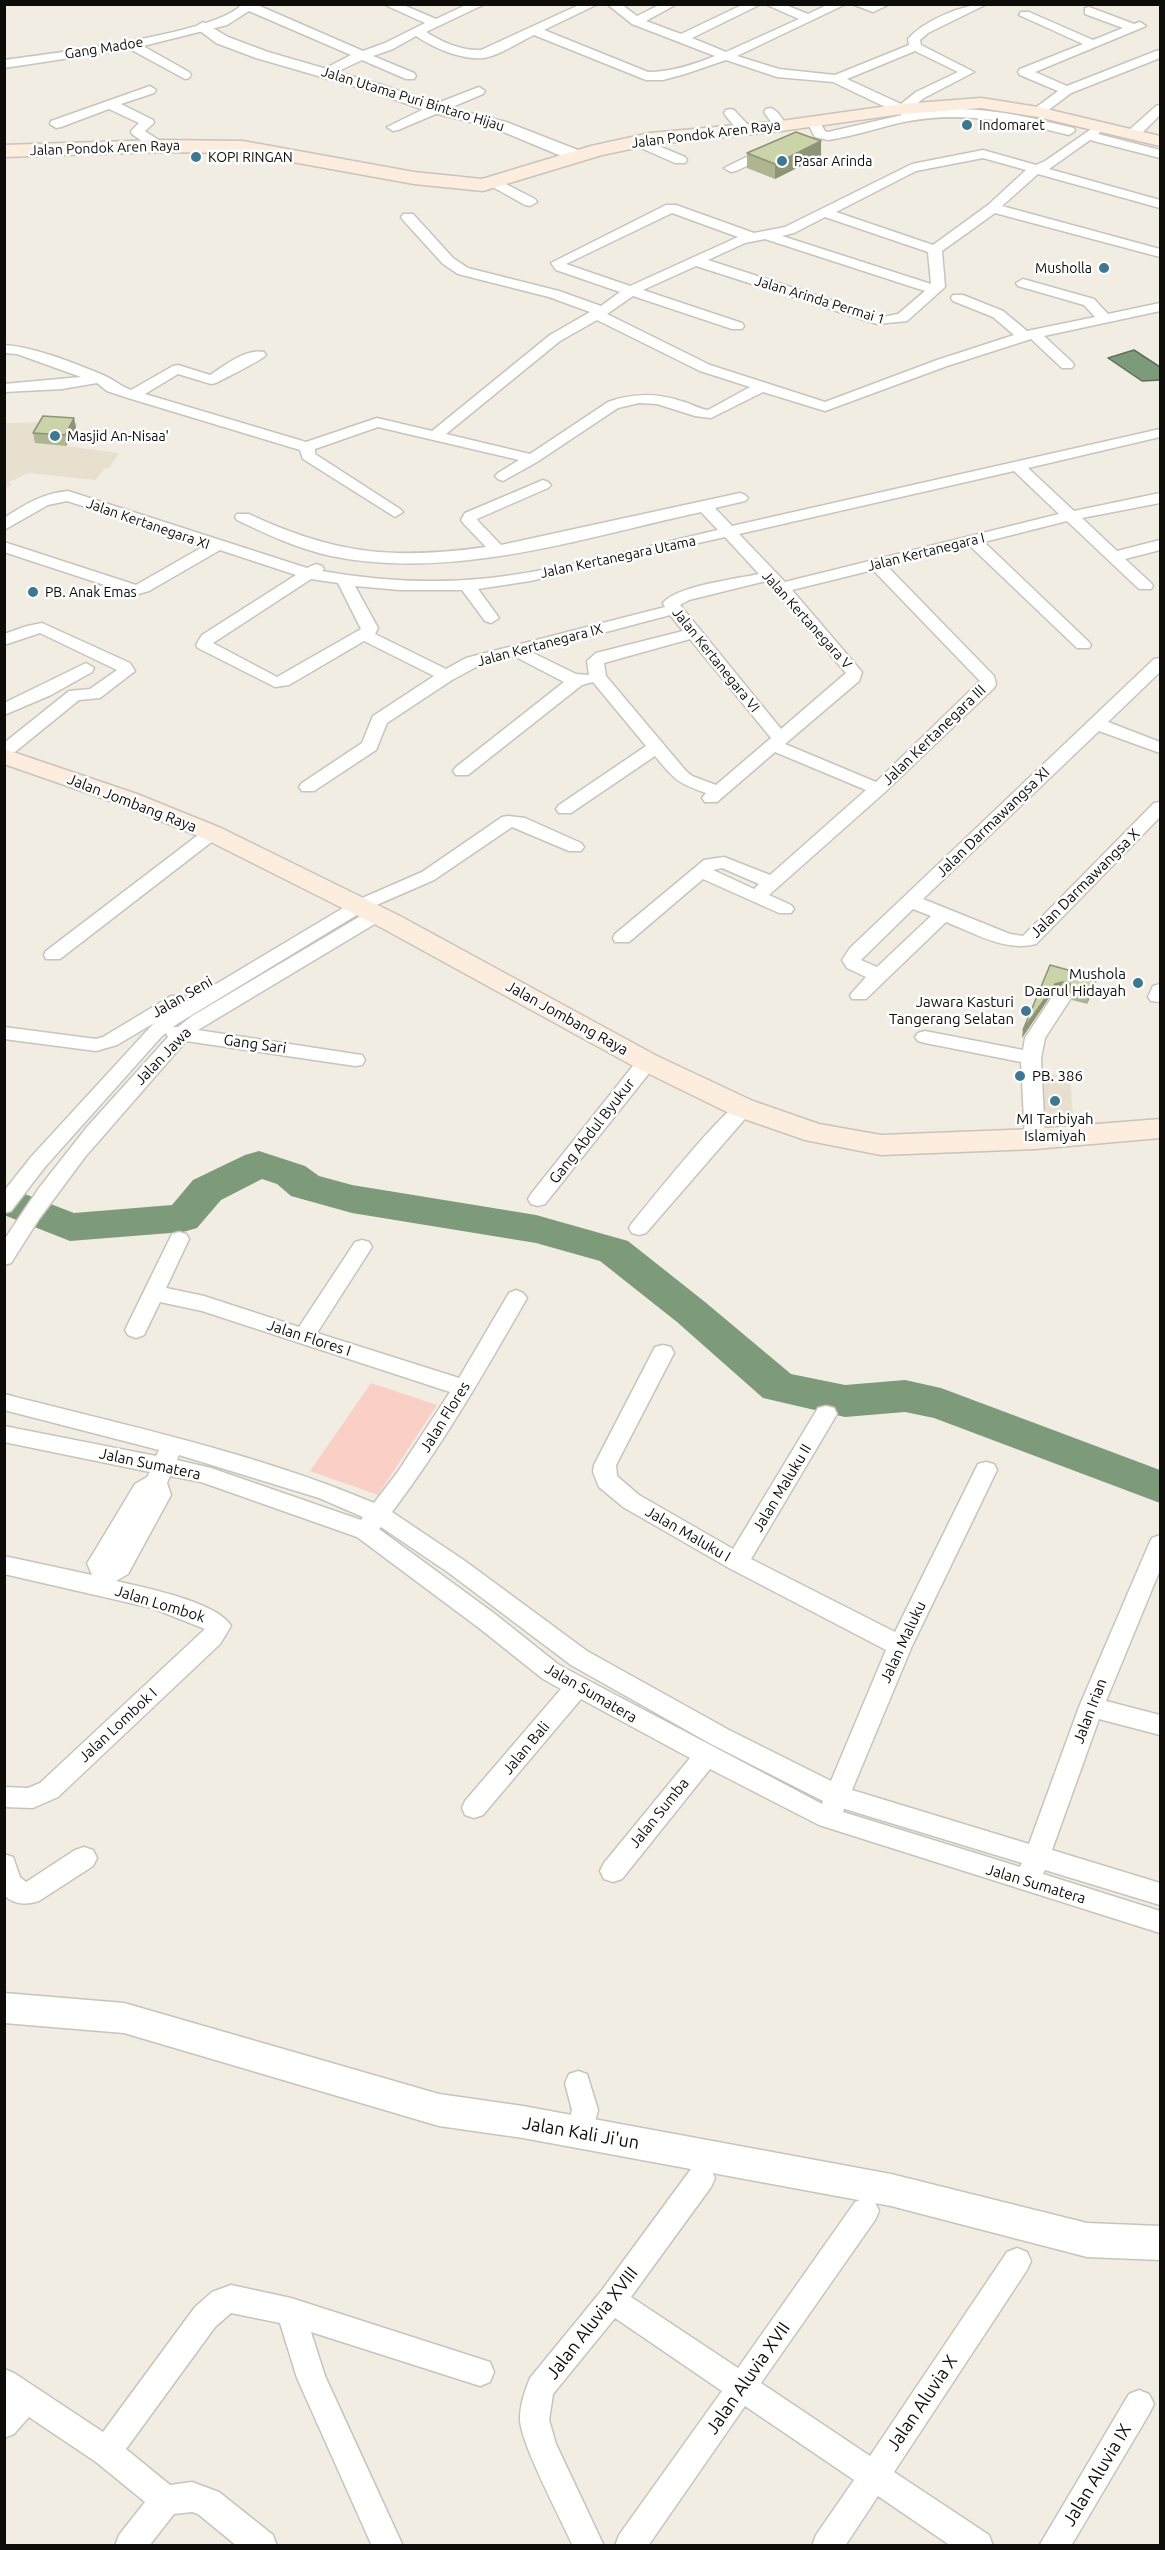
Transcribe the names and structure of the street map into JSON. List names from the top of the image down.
{
  "streets": {
    "main road": ["Jalan Pondok Aren Raya", "Jalan Jombang Raya"],
    "street": [
      "Gang Madoe",
      "Jalan Utama Puri Bintaro Hijau",
      "Jalan Arinda Permai 1",
      "Jalan Kertanegara XI",
      "Jalan Kertanegara I",
      "Jalan Kertanegara Utama",
      "Jalan Kertanegara V",
      "Jalan Kertanegara IX",
      "Jalan Kertanegara VI",
      "Jalan Kertanegara III",
      "Jalan Darmawangsa XI",
      "Jalan Darmawangsa X",
      "Jalan Seni",
      "Gang Sari",
      "Jalan Jawa",
      "Gang Abdul Byukur",
      "Jalan Flores I",
      "Jalan Flores",
      "Jalan Sumatera",
      "Jalan Maluku II",
      "Jalan Maluku I",
      "Jalan Lombok",
      "Jalan Maluku",
      "Jalan Irian",
      "Jalan Lombok I",
      "Jalan Bali",
      "Jalan Sumba",
      "Jalan Kali Ji'un",
      "Jalan Aluvia XVIII",
      "Jalan Aluvia XVII",
      "Jalan Aluvia X",
      "Jalan Aluvia IX"
    ]
  },
  "crossings": [
    ["Gang Madoe", "Jalan Utama Puri Bintaro Hijau"],
    ["Jalan Utama Puri Bintaro Hijau", "Jalan Pondok Aren Raya"],
    ["Jalan Kertanegara XI", "Jalan Kertanegara Utama"],
    ["Jalan Kertanegara I", "Jalan Kertanegara V"],
    ["Jalan Kertanegara I", "Jalan Kertanegara III"],
    ["Jalan Kertanegara Utama", "Jalan Kertanegara V"],
    ["Jalan Kertanegara V", "Jalan Kertanegara VI"],
    ["Jalan Kertanegara IX", "Jalan Kertanegara VI"],
    ["Jalan Jombang Raya", "Jalan Seni"],
    ["Jalan Jombang Raya", "Jalan Jawa"],
    ["Jalan Jombang Raya", "Gang Abdul Byukur"],
    ["Jalan Darmawangsa XI", "Jalan Darmawangsa X"],
    ["Jalan Seni", "Jalan Jawa"],
    ["Gang Sari", "Jalan Jawa"],
    ["Jalan Flores I", "Jalan Flores"],
    ["Jalan Flores", "Jalan Sumatera"],
    ["Jalan Sumatera", "Jalan Lombok"],
    ["Jalan Sumatera", "Jalan Maluku"],
    ["Jalan Sumatera", "Jalan Irian"],
    ["Jalan Sumatera", "Jalan Bali"],
    ["Jalan Sumatera", "Jalan Sumba"],
    ["Jalan Maluku II", "Jalan Maluku I"],
    ["Jalan Maluku I", "Jalan Maluku"],
    ["Jalan Lombok", "Jalan Lombok I"]
  ],
  "places": [
    "Indomaret",
    "KOPI RINGAN",
    "Pasar Arinda",
    "Musholla",
    "Masjid An-Nisaa'",
    "PB. Anak Emas",
    "Mushola Daarul Hidayah",
    "Jawara Kasturi Tangerang Selatan",
    "PB. 386",
    "MI Tarbiyah Islamiyah"
  ]
}
